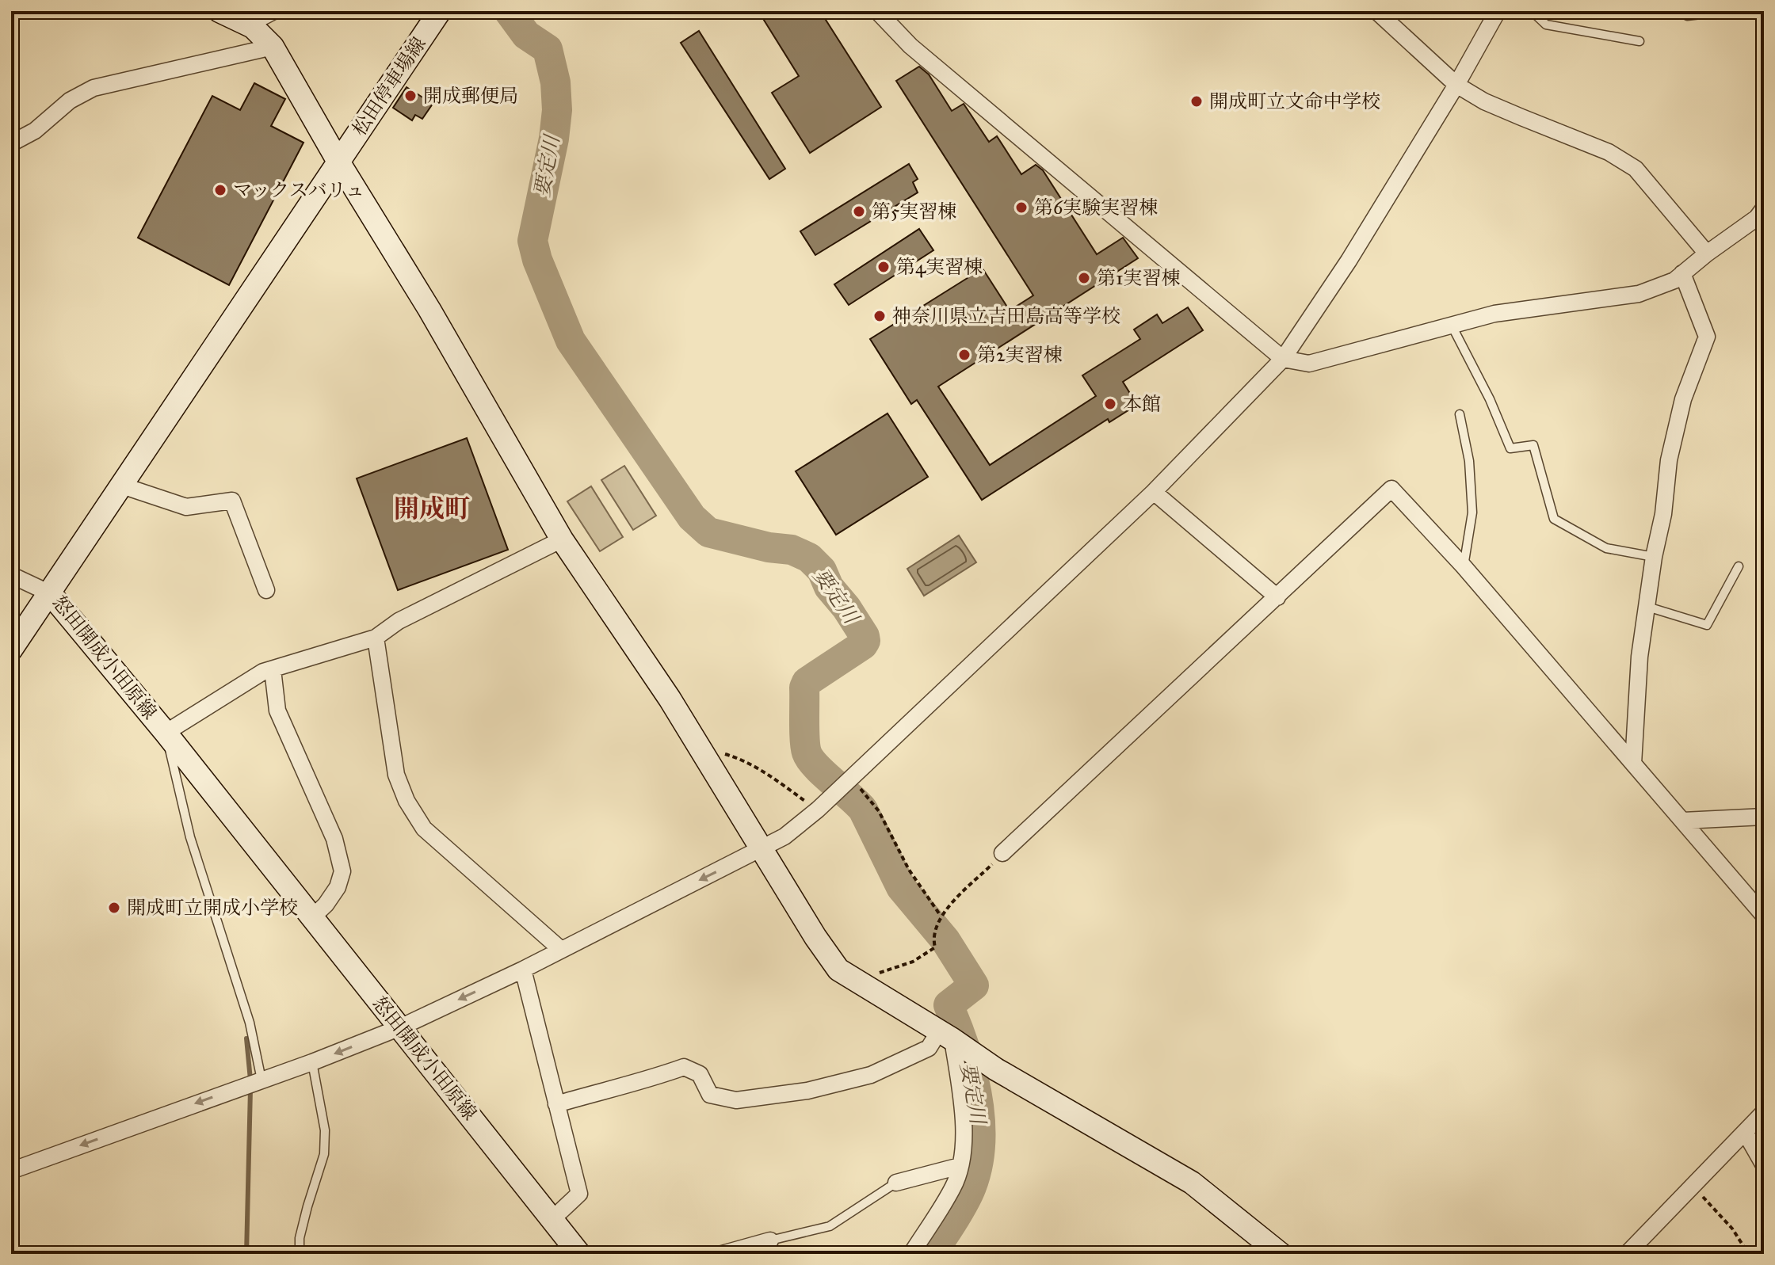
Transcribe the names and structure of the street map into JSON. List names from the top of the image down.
{
  "streets": {
    "main road": ["松田停車場線", "怒田開成小田原線"]
  },
  "crossings": [
    ["松田停車場線", "怒田開成小田原線"]
  ],
  "districts": ["開成町"],
  "water": ["要定川"],
  "places": [
    "開成郵便局",
    "開成町立文命中学校",
    "マックスバリュ",
    "第6実験実習棟",
    "第5実習棟",
    "第4実習棟",
    "第1実習棟",
    "神奈川県立吉田島高等学校",
    "第2実習棟",
    "本館",
    "開成町立開成小学校"
  ]
}
